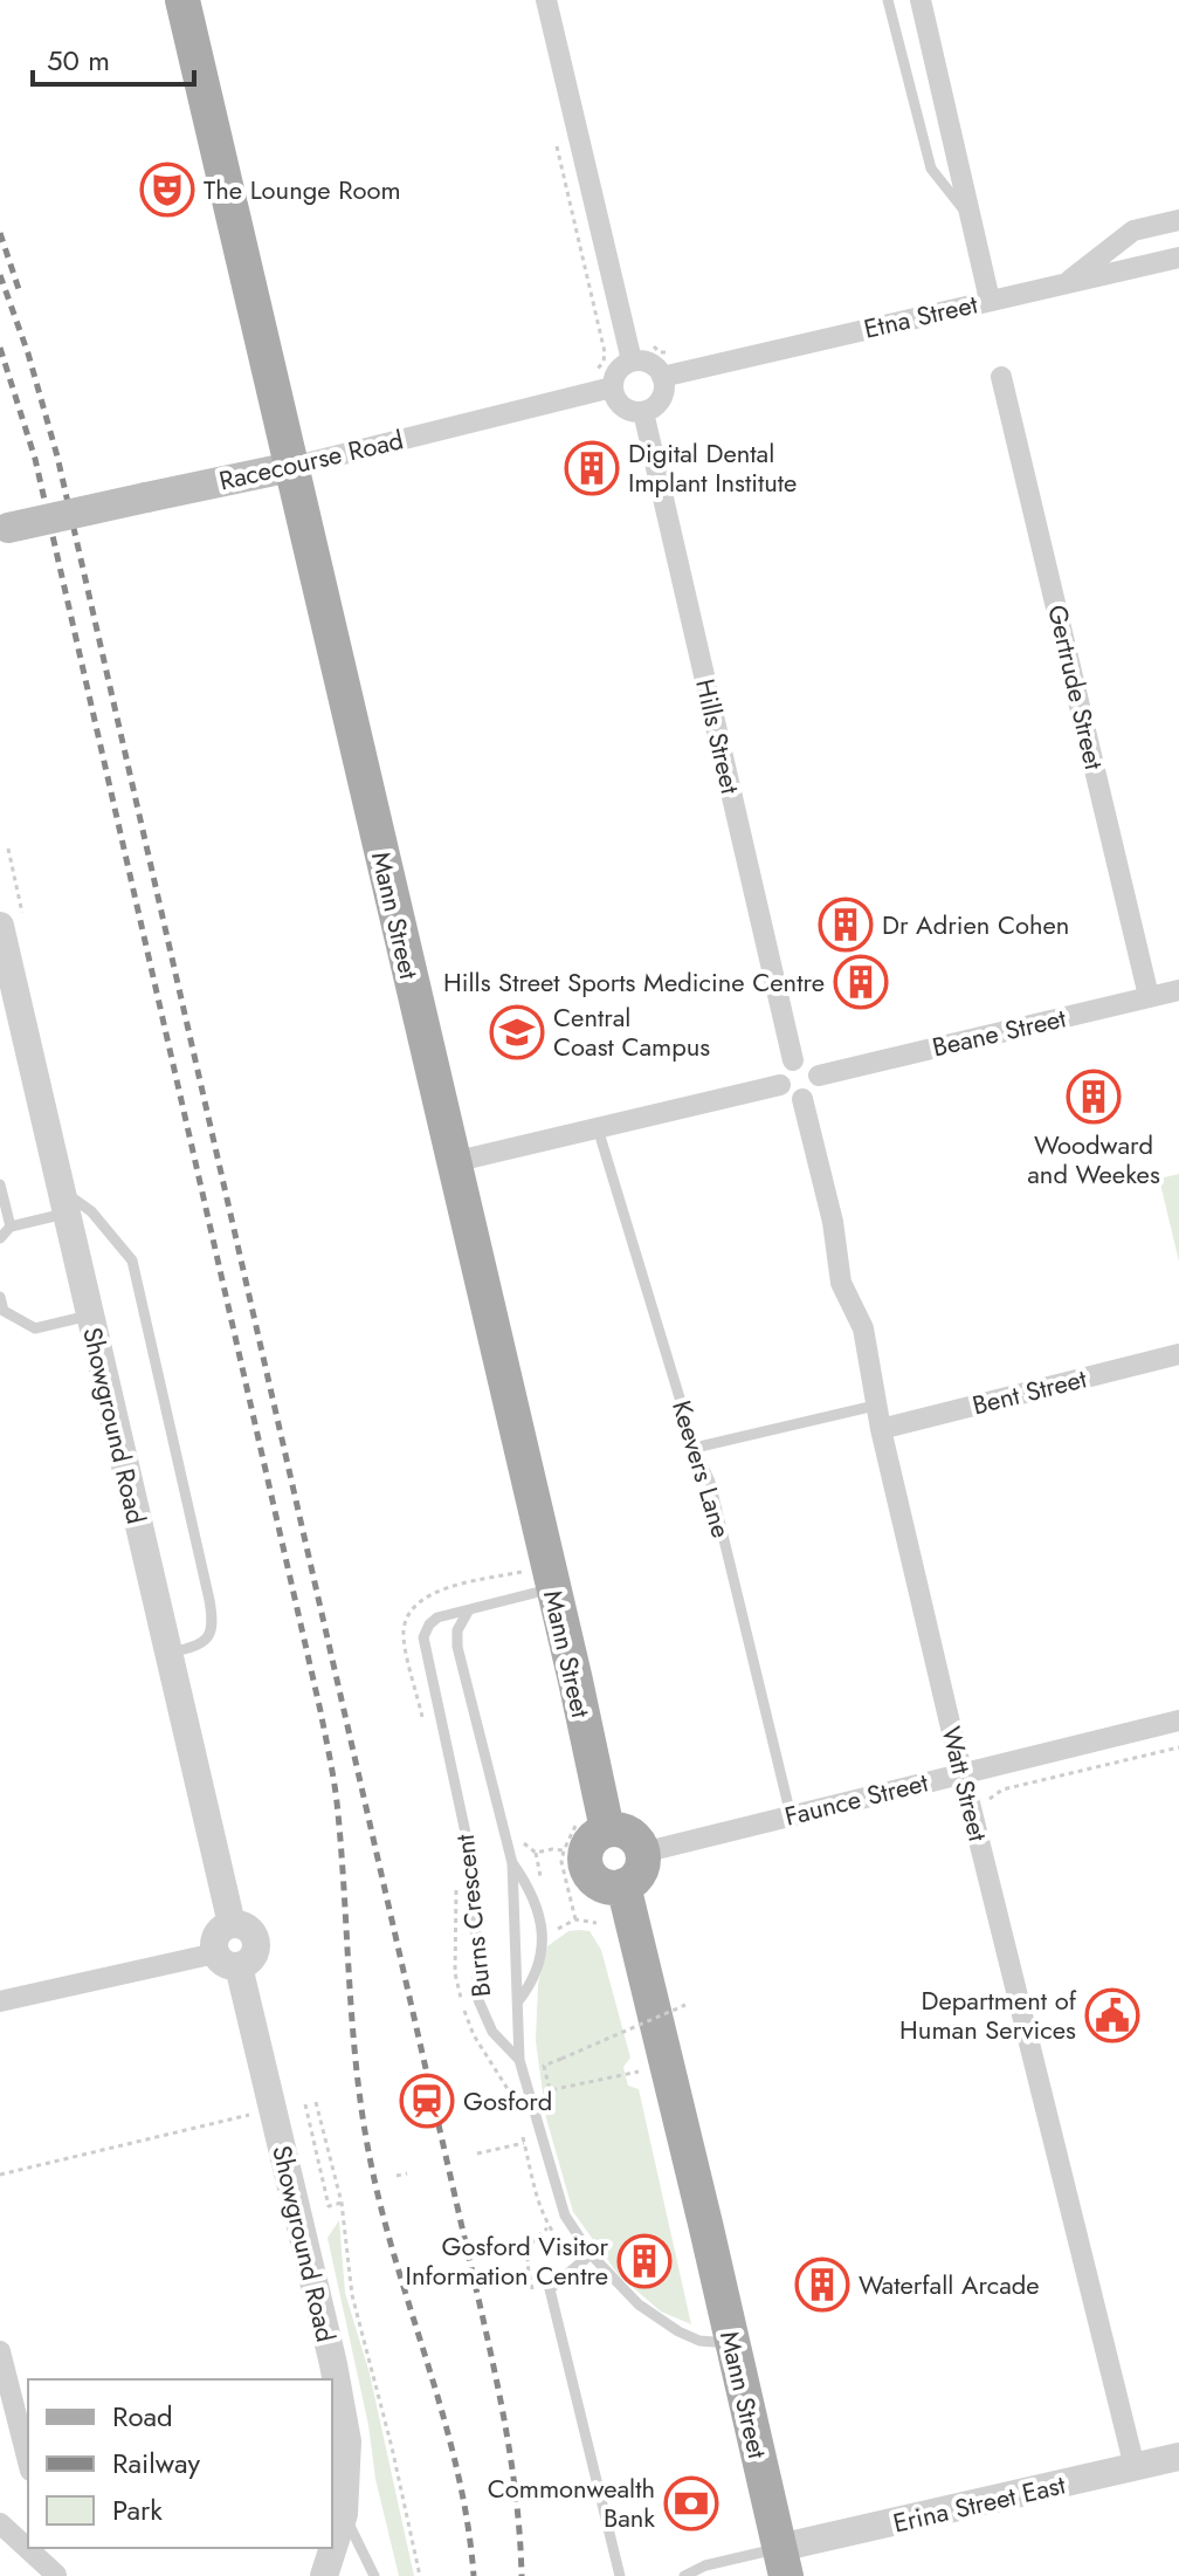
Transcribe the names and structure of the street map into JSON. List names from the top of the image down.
{
  "streets": {
    "main road": ["Racecourse Road", "Mann Street"],
    "street": [
      "Etna Street",
      "Gertrude Street",
      "Hills Street",
      "Beane Street",
      "Bent Street",
      "Showground Road",
      "Watt Street",
      "Faunce Street",
      "Erina Street East"
    ],
    "lane": ["Keevers Lane", "Burns Crescent"]
  },
  "crossings": [
    ["Etna Street", "Racecourse Road"],
    ["Etna Street", "Hills Street"],
    ["Racecourse Road", "Hills Street"],
    ["Racecourse Road", "Mann Street"],
    ["Gertrude Street", "Beane Street"],
    ["Hills Street", "Beane Street"],
    ["Hills Street", "Watt Street"],
    ["Mann Street", "Faunce Street"],
    ["Mann Street", "Burns Crescent"],
    ["Mann Street", "Erina Street East"],
    ["Beane Street", "Watt Street"],
    ["Bent Street", "Watt Street"],
    ["Keevers Lane", "Faunce Street"],
    ["Watt Street", "Faunce Street"],
    ["Watt Street", "Erina Street East"]
  ],
  "places": {
    "theatre": ["The Lounge Room"],
    "building": [
      "Digital Dental Implant Institute",
      "Dr Adrien Cohen",
      "Hills Street Sports Medicine Centre",
      "Woodward and Weekes",
      "Gosford Visitor Information Centre",
      "Waterfall Arcade"
    ],
    "school or university": ["Central Coast Campus"],
    "public building": ["Department of Human Services"],
    "station": ["Gosford"],
    "bank": ["Commonwealth Bank"]
  },
  "legend": ["Road", "Railway", "Park"],
  "scale_bar": "50 m"
}
